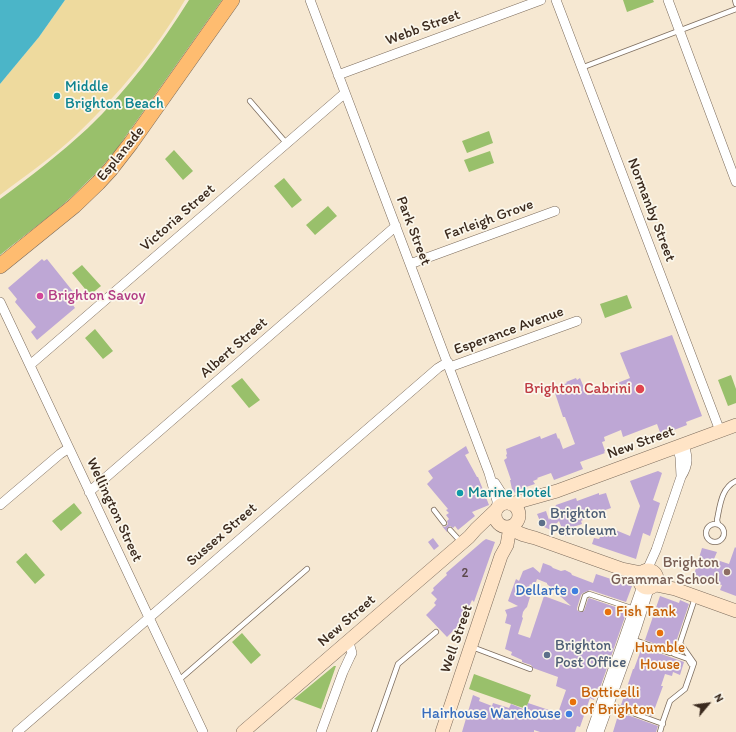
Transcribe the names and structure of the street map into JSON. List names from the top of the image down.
{
  "streets": {
    "main road": ["Esplanade", "New Street", "Well Street"],
    "street": [
      "Webb Street",
      "Normanby Street",
      "Victoria Street",
      "Farleigh Grove",
      "Park Street",
      "Esperance Avenue",
      "Albert Street",
      "Wellington Street",
      "Sussex Street"
    ]
  },
  "crossings": [
    ["Webb Street", "Park Street"],
    ["Normanby Street", "New Street"],
    ["Victoria Street", "Park Street"],
    ["Victoria Street", "Wellington Street"],
    ["Farleigh Grove", "Park Street"],
    ["Park Street", "Esperance Avenue"],
    ["Park Street", "Albert Street"],
    ["Park Street", "New Street"],
    ["Park Street", "Sussex Street"],
    ["Park Street", "Well Street"],
    ["Esperance Avenue", "Sussex Street"],
    ["Albert Street", "Wellington Street"],
    ["New Street", "Well Street"],
    ["Wellington Street", "Sussex Street"]
  ],
  "places": [
    "Middle Brighton Beach",
    "Brighton Savoy",
    "Brighton Cabrini",
    "Marine Hotel",
    "Brighton Petroleum",
    "Brighton Grammar School",
    "Dellarte",
    "Fish Tank",
    "Humble House",
    "Brighton Post Office",
    "Botticelli of Brighton",
    "Hairhouse Warehouse"
  ],
  "house_numbers": ["2"],
  "north": "top right"
}
